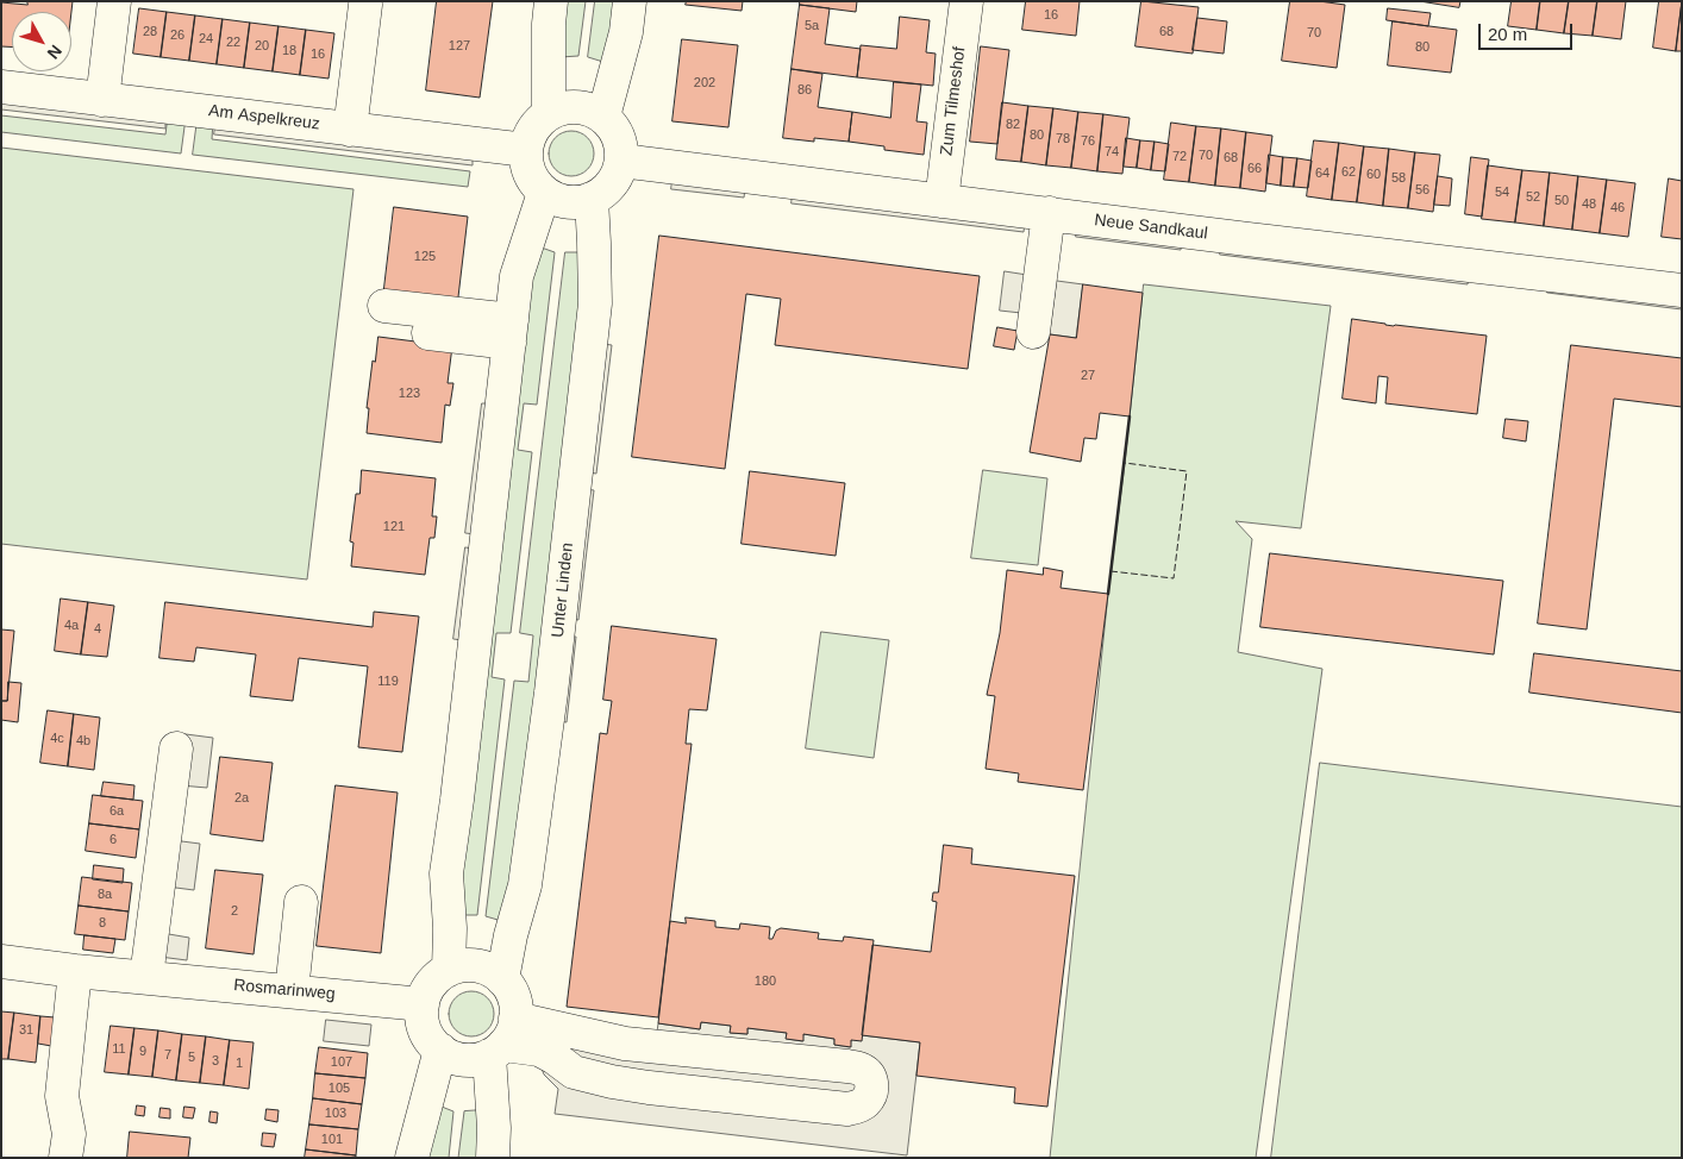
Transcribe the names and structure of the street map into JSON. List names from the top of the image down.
{
  "streets": {
    "street": [
      "Zum Tilmeshof",
      "Am Aspelkreuz",
      "Neue Sandkaul",
      "Unter Linden",
      "Rosmarinweg"
    ]
  },
  "crossings": [
    ["Zum Tilmeshof", "Neue Sandkaul"],
    ["Am Aspelkreuz", "Neue Sandkaul"],
    ["Am Aspelkreuz", "Unter Linden"],
    ["Neue Sandkaul", "Unter Linden"],
    ["Unter Linden", "Rosmarinweg"]
  ],
  "house_numbers": [
    "16",
    "5a",
    "28",
    "68",
    "70",
    "26",
    "24",
    "22",
    "20",
    "127",
    "80",
    "18",
    "16",
    "202",
    "86",
    "82",
    "80",
    "78",
    "76",
    "74",
    "70",
    "72",
    "68",
    "66",
    "62",
    "64",
    "60",
    "58",
    "56",
    "54",
    "52",
    "50",
    "48",
    "46",
    "125",
    "27",
    "123",
    "121",
    "4a",
    "4",
    "119",
    "4c",
    "4b",
    "2a",
    "6a",
    "6",
    "8a",
    "2",
    "8",
    "180",
    "31",
    "11",
    "9",
    "7",
    "5",
    "3",
    "107",
    "1",
    "105",
    "103",
    "101"
  ],
  "scale_bar": "20 m",
  "north": "bottom right"
}
